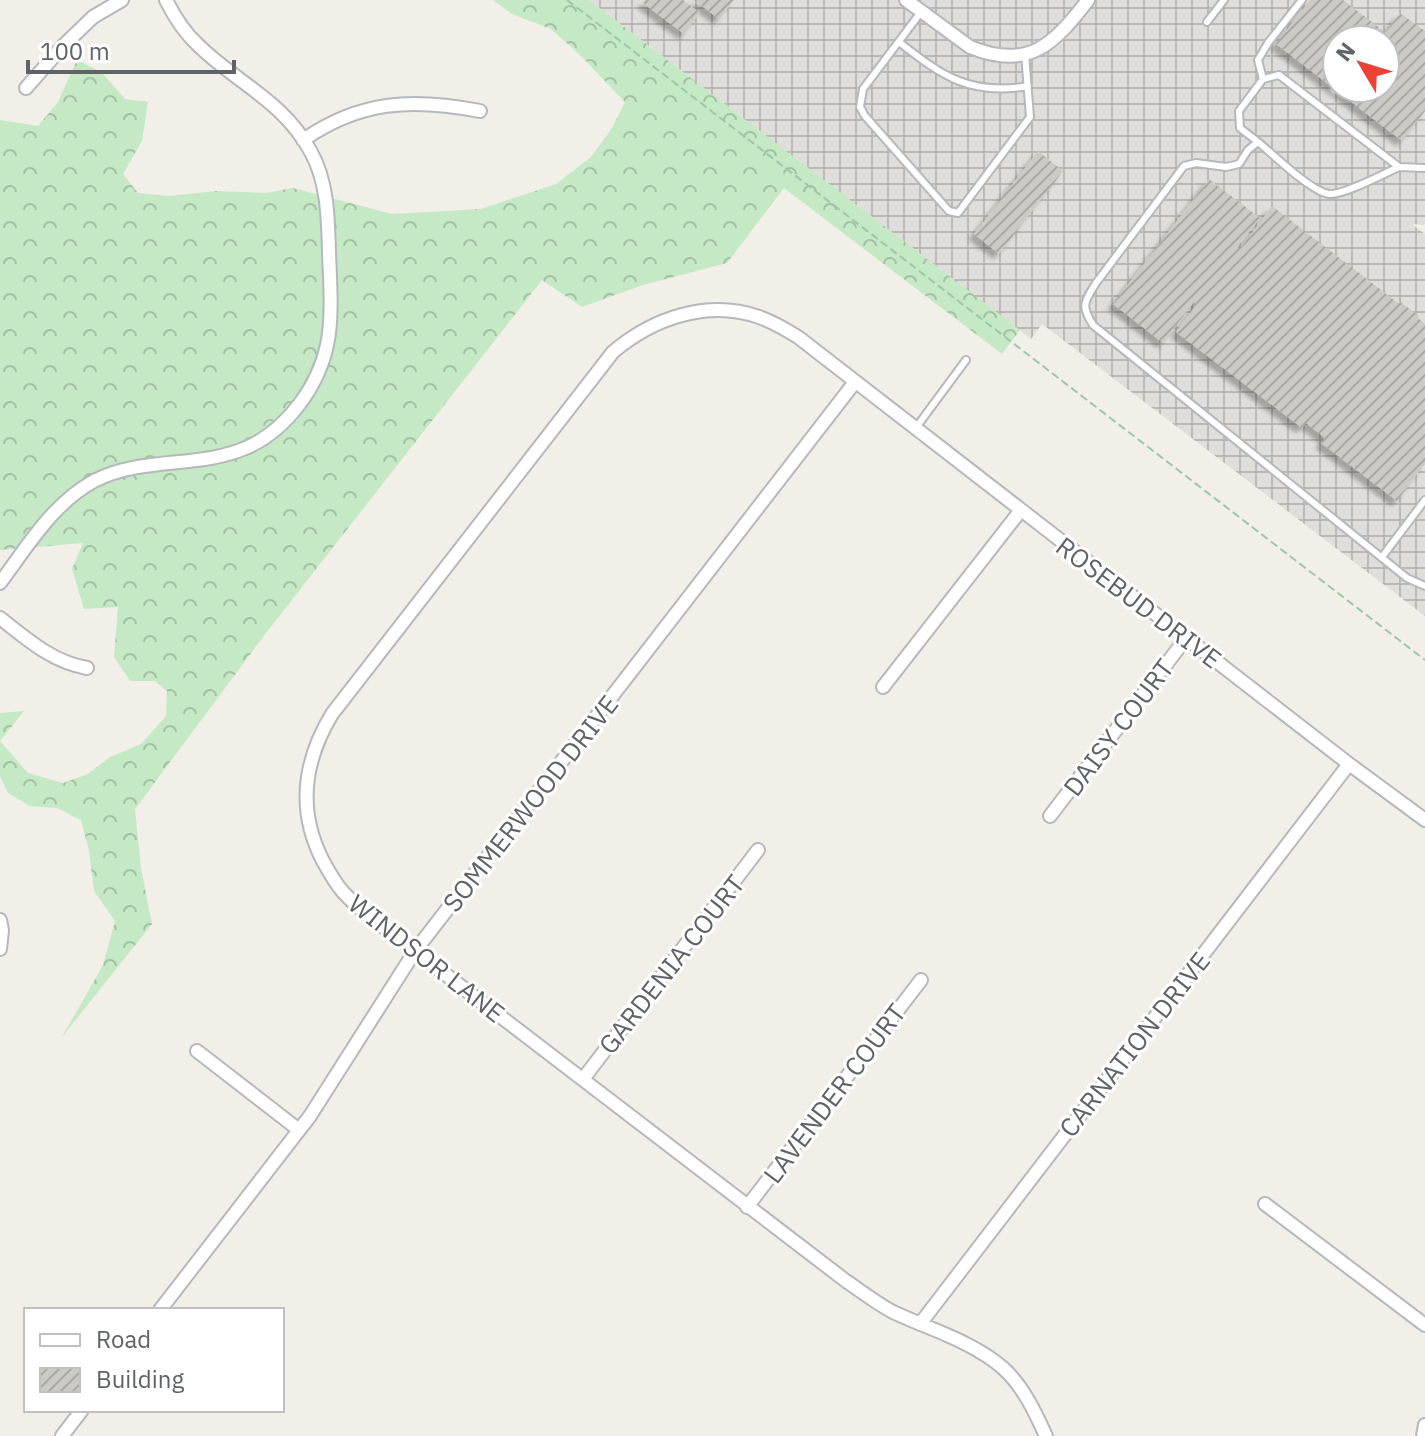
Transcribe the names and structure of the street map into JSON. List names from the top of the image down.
{
  "streets": {
    "street": [
      "ROSEBUD DRIVE",
      "DAISY COURT",
      "SOMMERWOOD DRIVE",
      "WINDSOR LANE",
      "GARDENIA COURT",
      "CARNATION DRIVE",
      "LAVENDER COURT"
    ]
  },
  "crossings": [
    ["ROSEBUD DRIVE", "DAISY COURT"],
    ["ROSEBUD DRIVE", "SOMMERWOOD DRIVE"],
    ["ROSEBUD DRIVE", "WINDSOR LANE"],
    ["ROSEBUD DRIVE", "CARNATION DRIVE"],
    ["SOMMERWOOD DRIVE", "WINDSOR LANE"],
    ["WINDSOR LANE", "GARDENIA COURT"],
    ["WINDSOR LANE", "CARNATION DRIVE"],
    ["WINDSOR LANE", "LAVENDER COURT"]
  ],
  "legend": ["Road", "Building"],
  "scale_bar": "100 m",
  "north": "top left"
}
